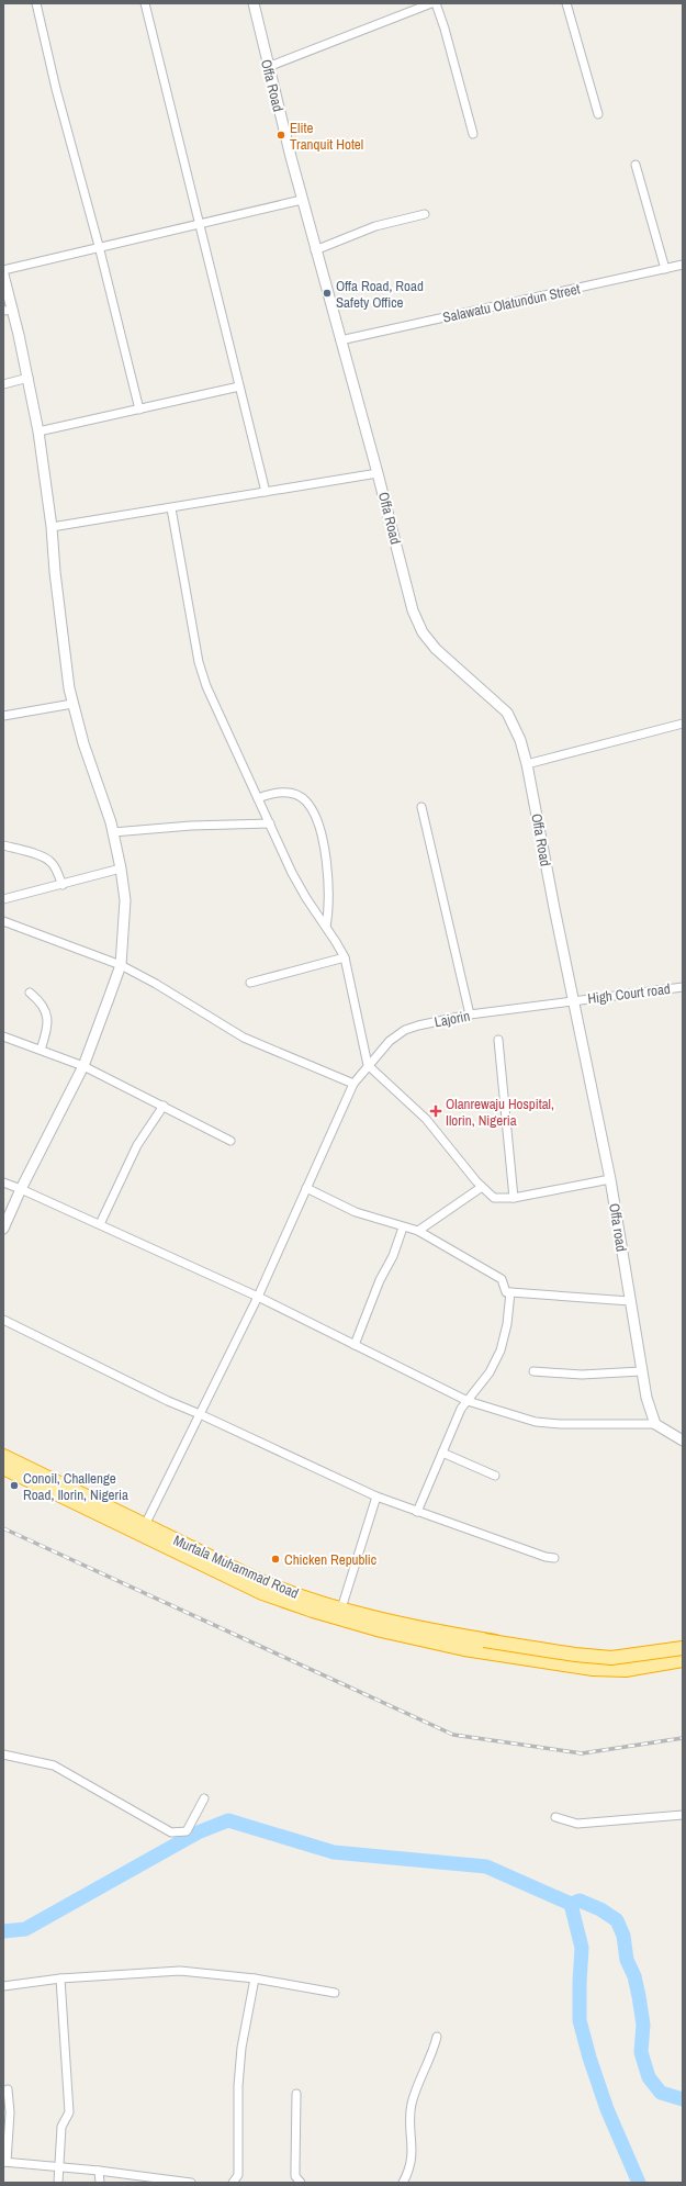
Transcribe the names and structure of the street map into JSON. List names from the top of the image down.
{
  "streets": {
    "highway": ["Murtala Muhammad Road"],
    "street": [
      "Offa Road",
      "Salawatu Olatundun Street",
      "High Court road",
      "Lajorin",
      "Offa road"
    ]
  },
  "crossings": [
    ["Offa Road", "Salawatu Olatundun Street"],
    ["Offa Road", "High Court road"],
    ["Offa Road", "Lajorin"],
    ["Offa Road", "Offa road"],
    ["High Court road", "Lajorin"],
    ["High Court road", "Offa road"],
    ["Lajorin", "Offa road"],
    ["Lajorin", "Murtala Muhammad Road"]
  ],
  "places": {
    "other": [
      "Elite Tranquit Hotel",
      "Offa Road, Road Safety Office",
      "Conoil, Challenge Road, Ilorin, Nigeria",
      "Chicken Republic"
    ],
    "health": ["Olanrewaju Hospital, Ilorin, Nigeria"]
  }
}
